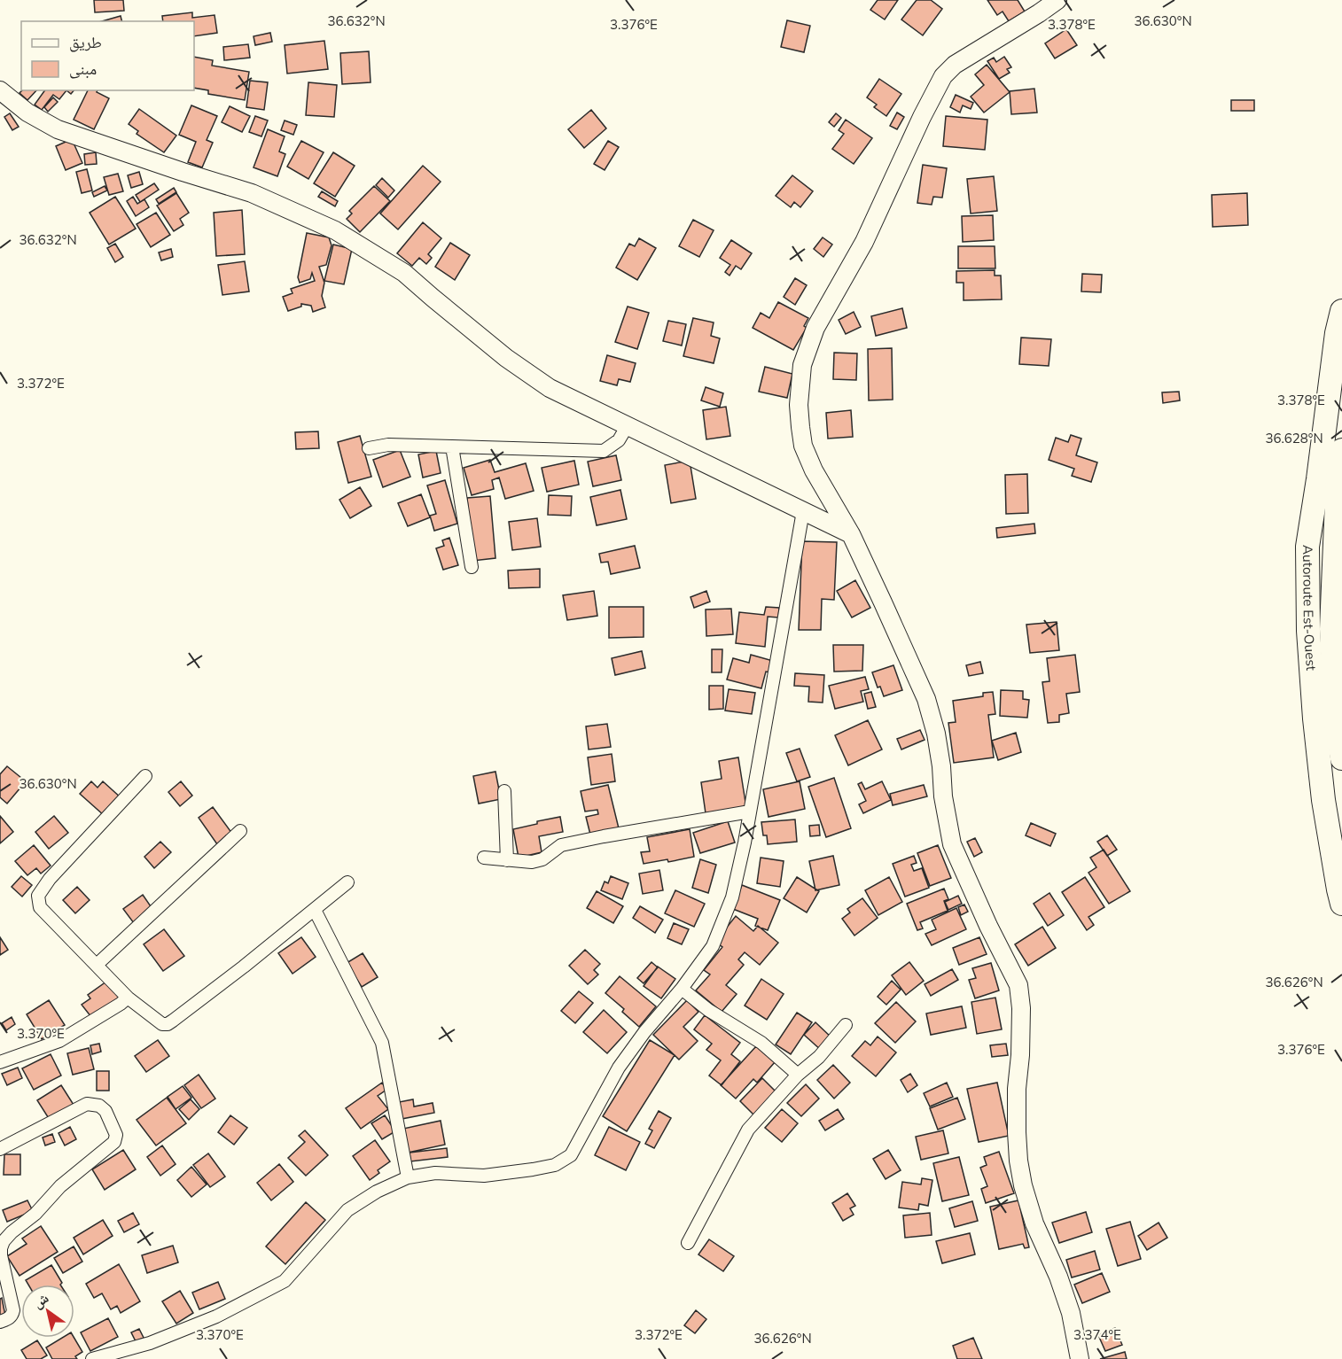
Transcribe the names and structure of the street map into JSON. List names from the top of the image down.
{
  "streets": {
    "highway": ["Autoroute Est-Ouest"]
  },
  "legend": ["طريق", "مبنى"],
  "north": "top left",
  "coordinates": [
    "36.632°N",
    "36.630°N",
    "3.376°E",
    "3.378°E",
    "3.372°E",
    "36.628°N",
    "36.626°N",
    "3.370°E",
    "3.374°E"
  ]
}
